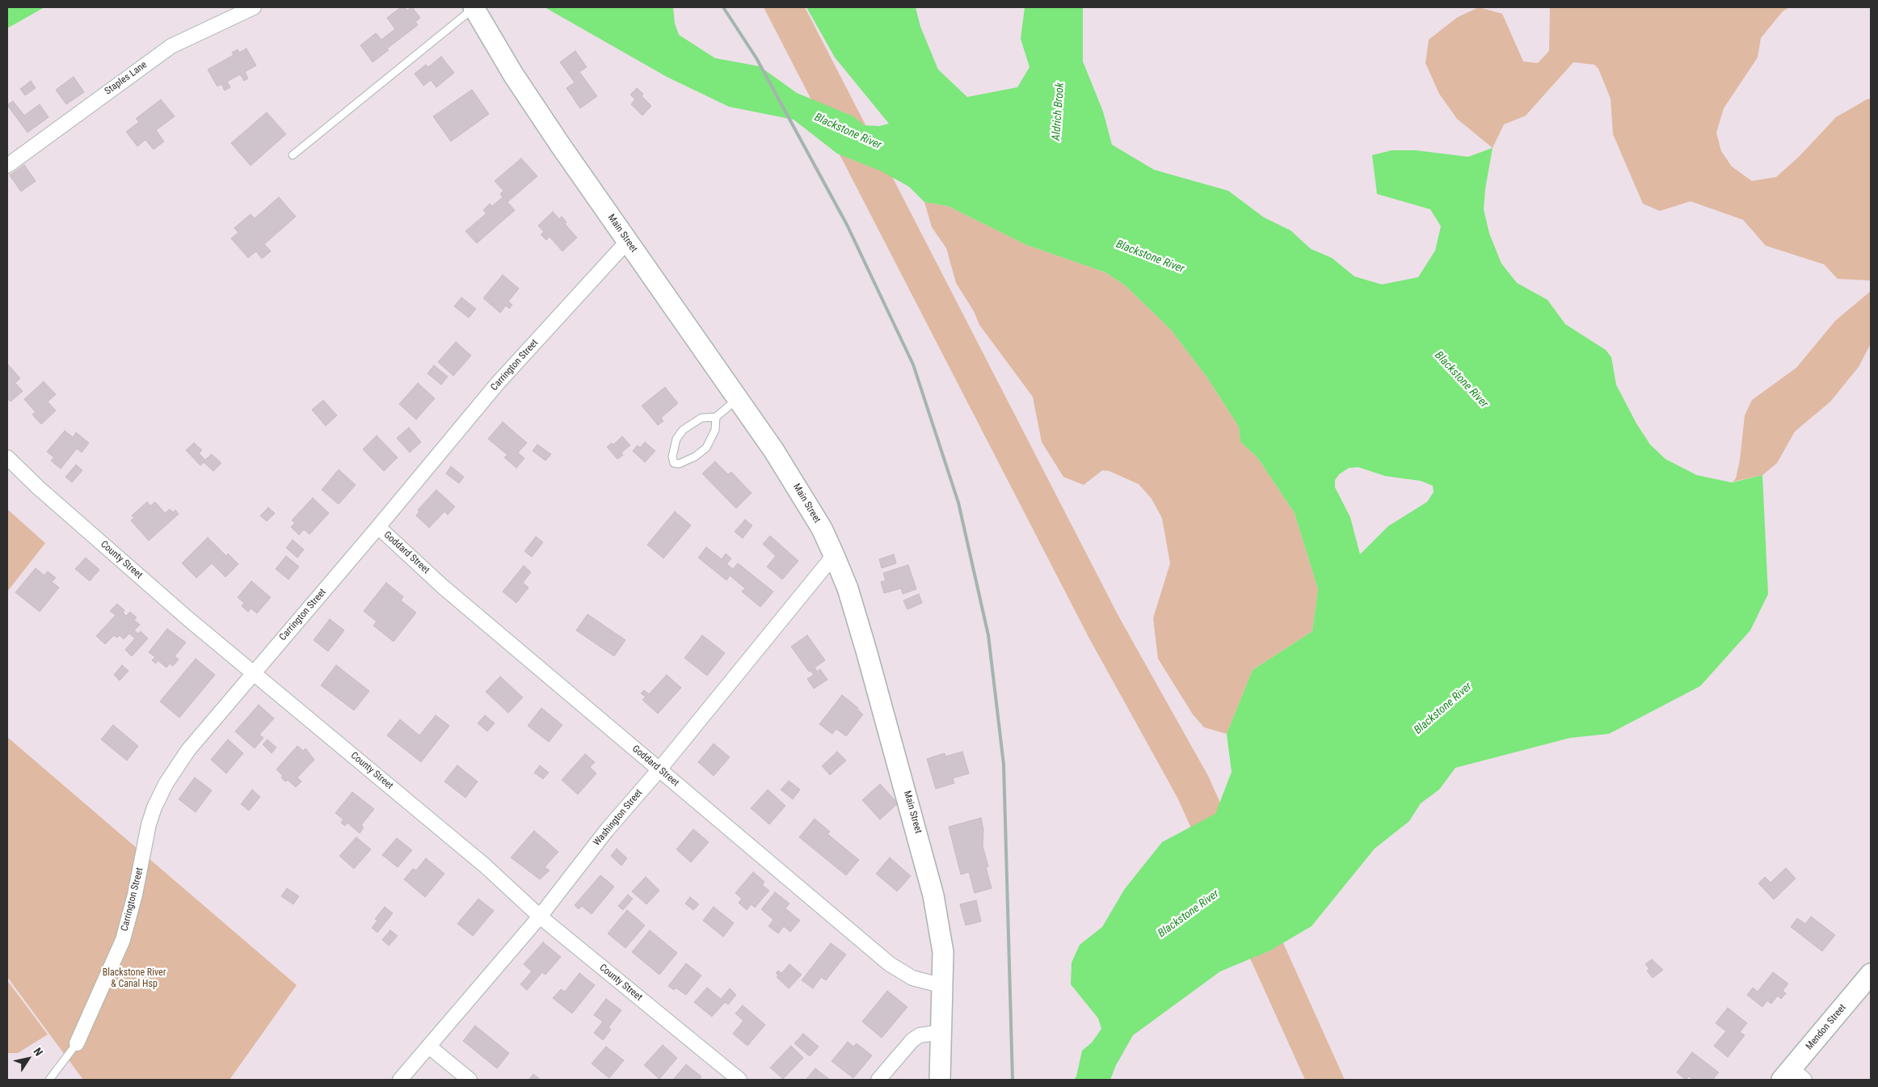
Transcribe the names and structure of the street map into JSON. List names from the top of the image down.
{
  "streets": {
    "main road": ["Main Street", "Mendon Street"],
    "street": [
      "Staples Lane",
      "Carrington Street",
      "Goddard Street",
      "County Street",
      "Washington Street"
    ]
  },
  "crossings": [
    ["Main Street", "Carrington Street"],
    ["Main Street", "Goddard Street"],
    ["Main Street", "Washington Street"],
    ["Carrington Street", "Goddard Street"],
    ["Carrington Street", "County Street"],
    ["Goddard Street", "Washington Street"],
    ["County Street", "Washington Street"]
  ],
  "water": ["Aldrich Brook", "Blackstone River"],
  "parks": ["Blackstone River & Canal Hsp"],
  "north": "top right"
}
